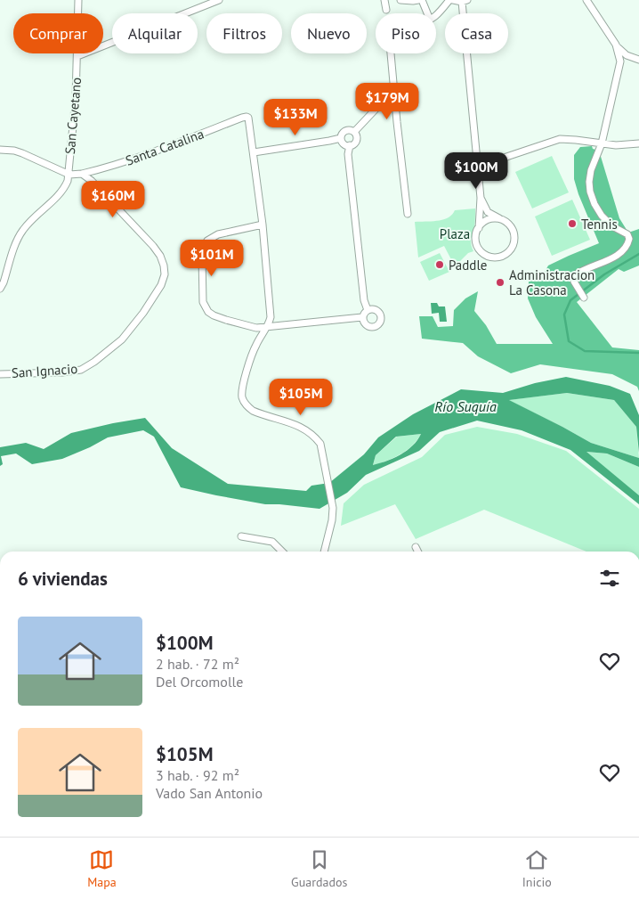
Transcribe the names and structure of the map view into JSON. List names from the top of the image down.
{
  "streets": {
    "street": ["San Cayetano", "Santa Catalina", "San Ignacio"]
  },
  "crossings": [
    ["Santa Catalina", "San Ignacio"]
  ],
  "water": ["Río Suquía"],
  "parks": ["Plaza"],
  "places": ["Tennis", "Paddle", "Administracion La Casona"],
  "page": {
    "chip": [
      "Comprar",
      "Alquilar",
      "Filtros",
      "Nuevo",
      "Piso",
      "Casa"
    ],
    "price": [
      "$179M",
      "$133M",
      "$100M",
      "$160M",
      "$101M",
      "$105M"
    ],
    "heading": "6 viviendas",
    "list": [
      {
        "name": "$100M",
        "note": "2 hab. · 72 m² · Del Orcomolle"
      },
      {
        "name": "$105M",
        "note": "3 hab. · 92 m² · Vado San Antonio"
      }
    ],
    "tabs": ["Mapa", "Guardados", "Inicio"]
  }
}
